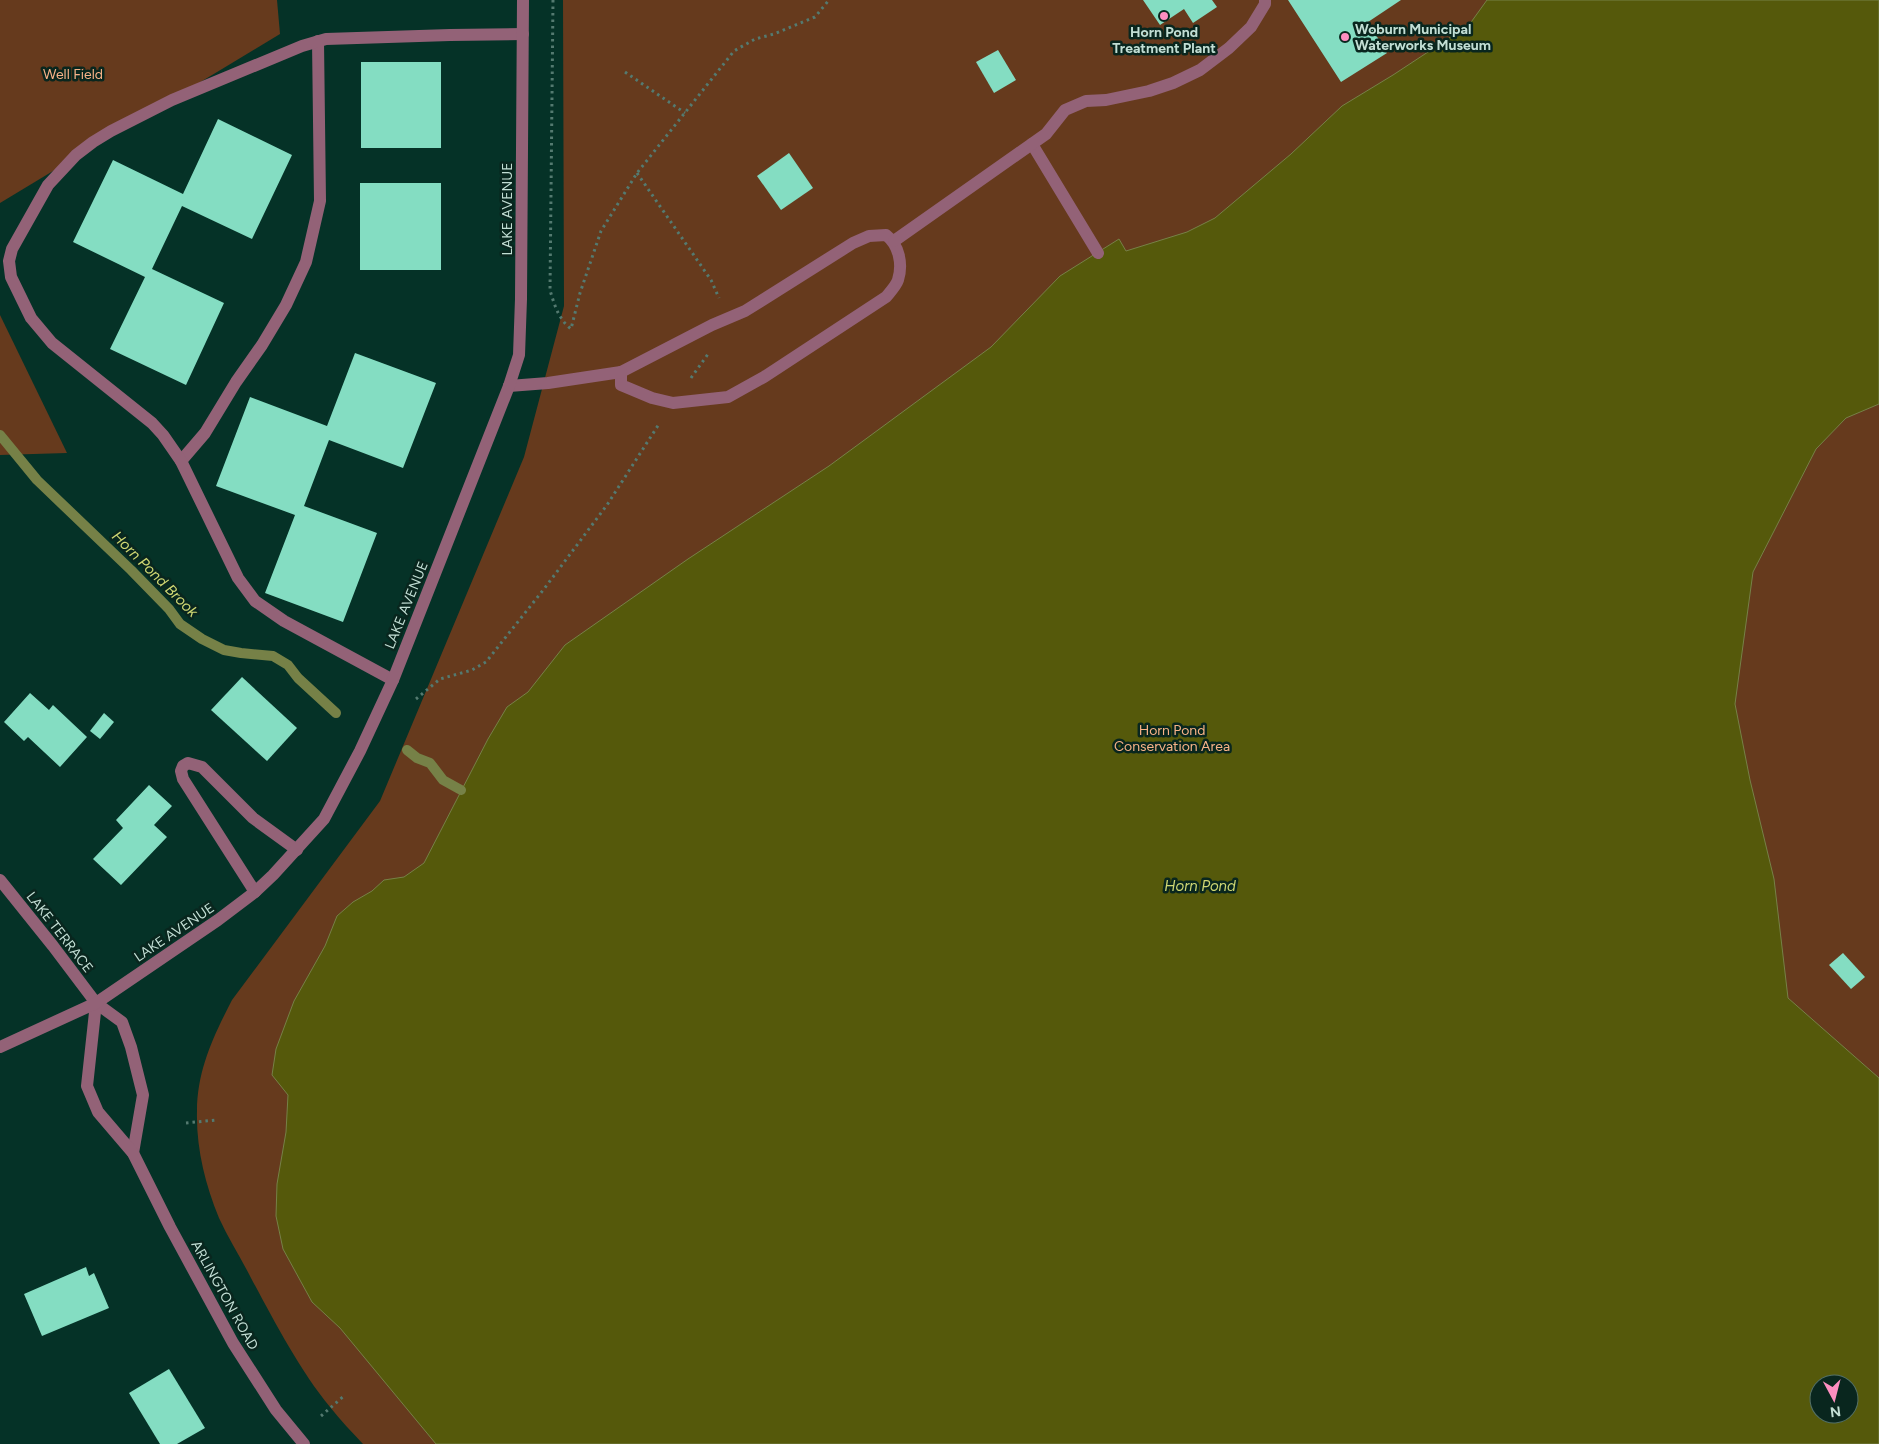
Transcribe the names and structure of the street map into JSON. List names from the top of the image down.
{
  "streets": {
    "street": ["LAKE AVENUE", "LAKE TERRACE", "ARLINGTON ROAD"]
  },
  "crossings": [
    ["LAKE AVENUE", "LAKE TERRACE"],
    ["LAKE AVENUE", "ARLINGTON ROAD"],
    ["LAKE TERRACE", "ARLINGTON ROAD"]
  ],
  "water": ["Horn Pond Brook", "Horn Pond"],
  "parks": ["Well Field", "Horn Pond Conservation Area"],
  "places": ["Horn Pond Treatment Plant", "Woburn Municipal Waterworks Museum"],
  "north": "bottom"
}
